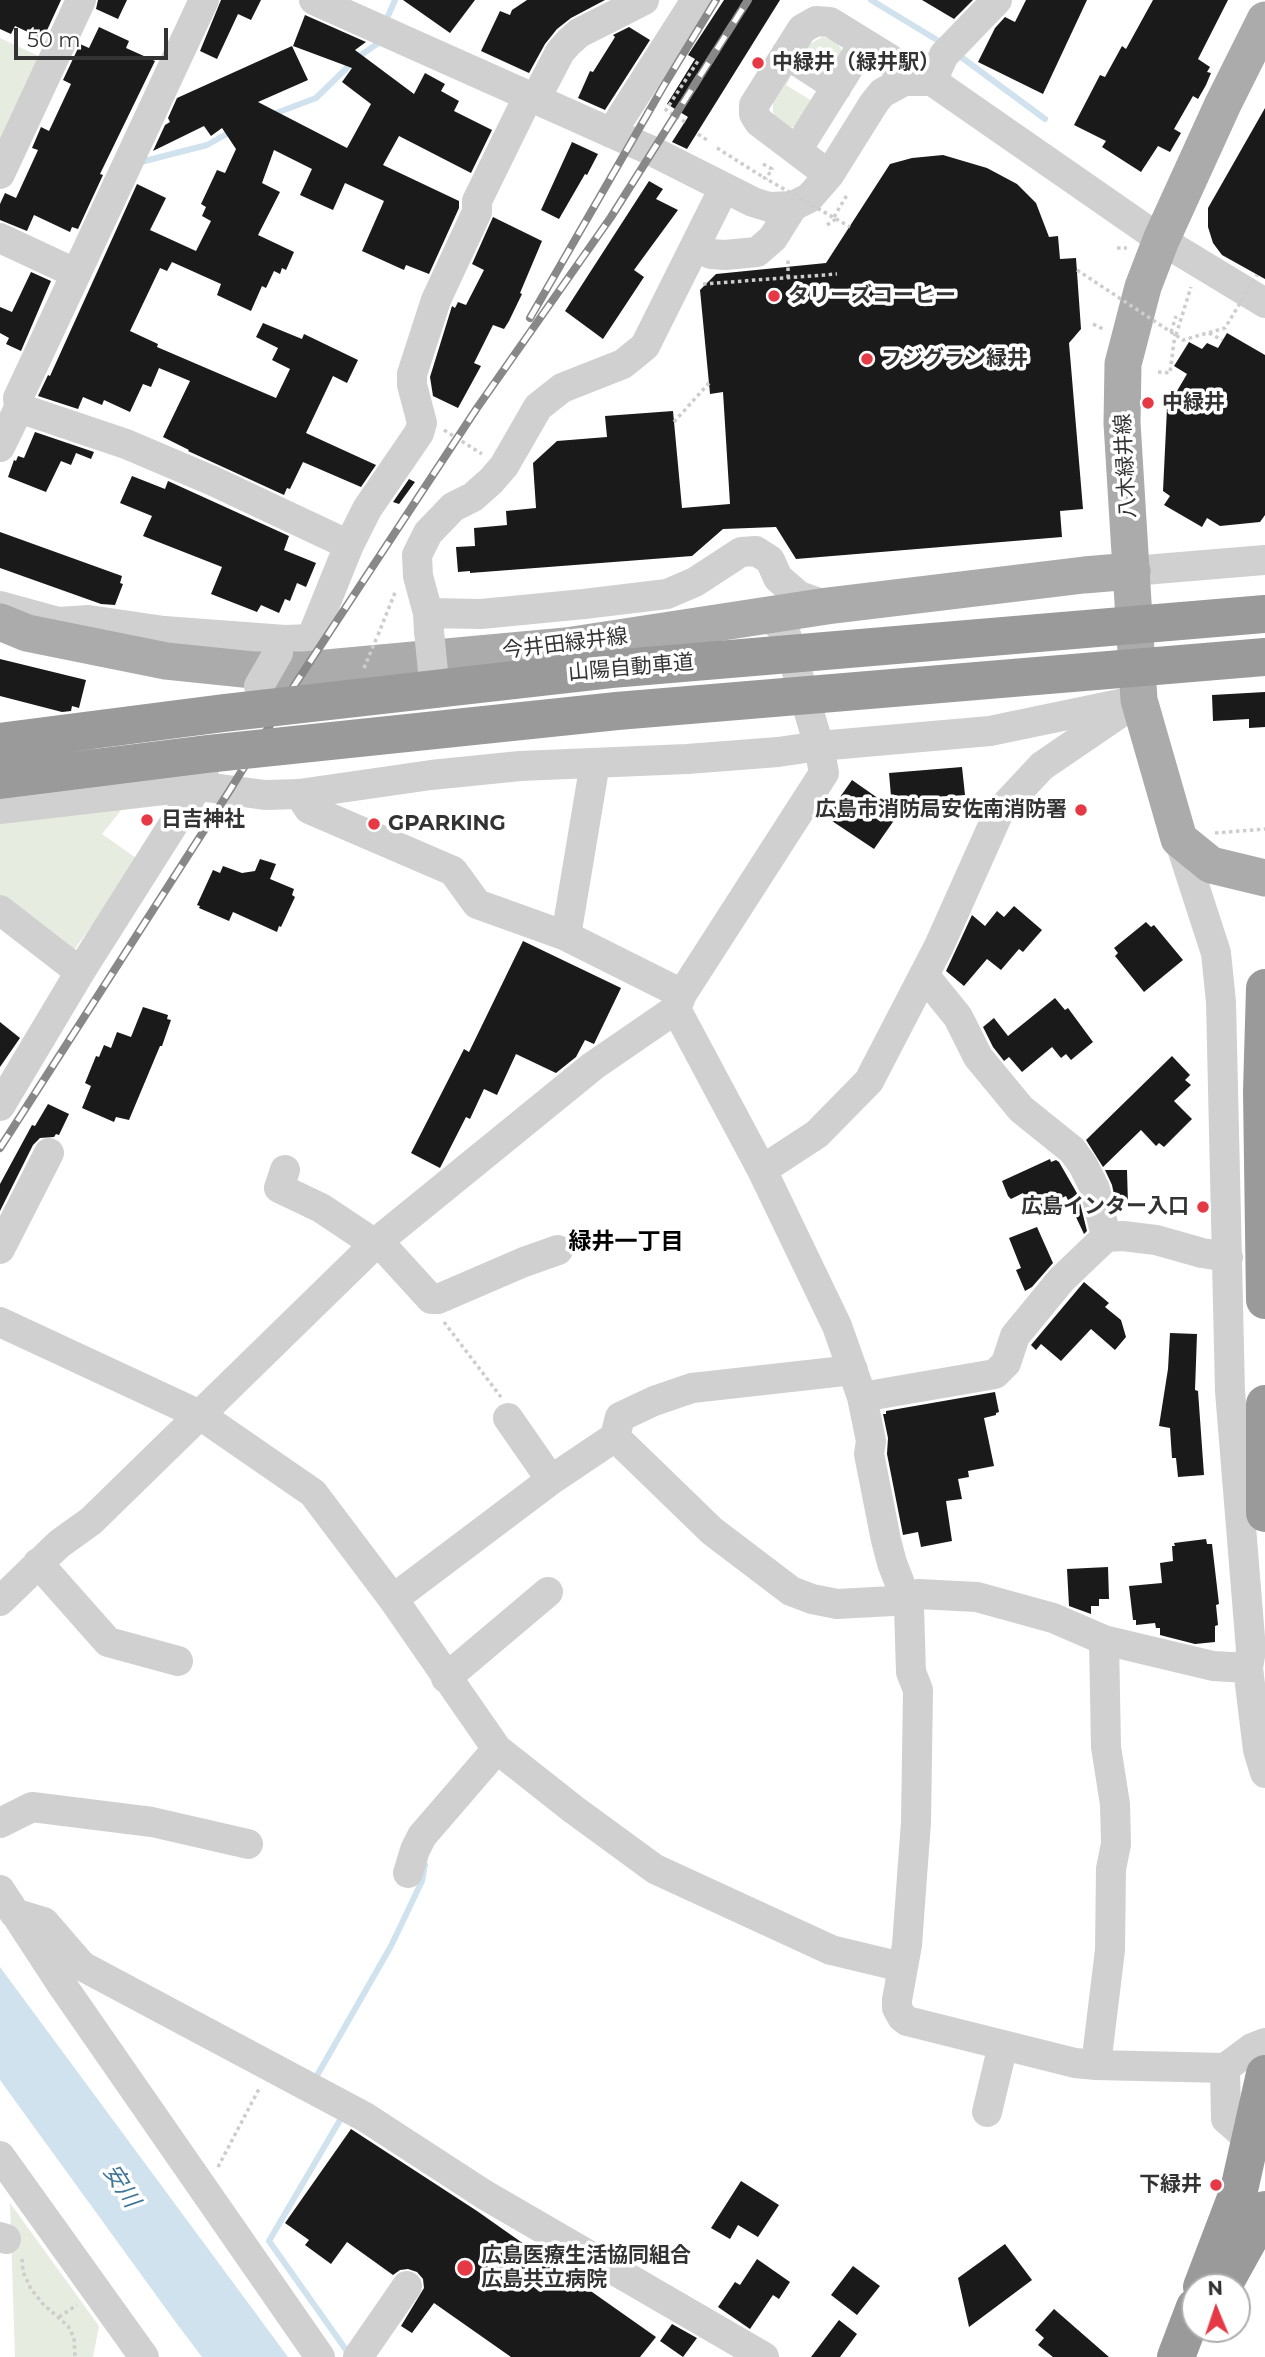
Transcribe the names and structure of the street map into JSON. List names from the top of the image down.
{
  "streets": {
    "highway": ["山陽自動車道"],
    "main road": ["八木緑井線", "今井田緑井線"]
  },
  "crossings": [
    ["八木緑井線", "今井田緑井線"]
  ],
  "districts": ["緑井一丁目"],
  "water": ["安川"],
  "places": [
    "中緑井（緑井駅）",
    "タリーズコーヒー",
    "フジグラン緑井",
    "中緑井",
    "広島市消防局安佐南消防署",
    "日吉神社",
    "GPARKING",
    "広島インター入口",
    "下緑井",
    "広島医療生活協同組合 広島共立病院"
  ],
  "scale_bar": "50 m",
  "north": "top"
}
